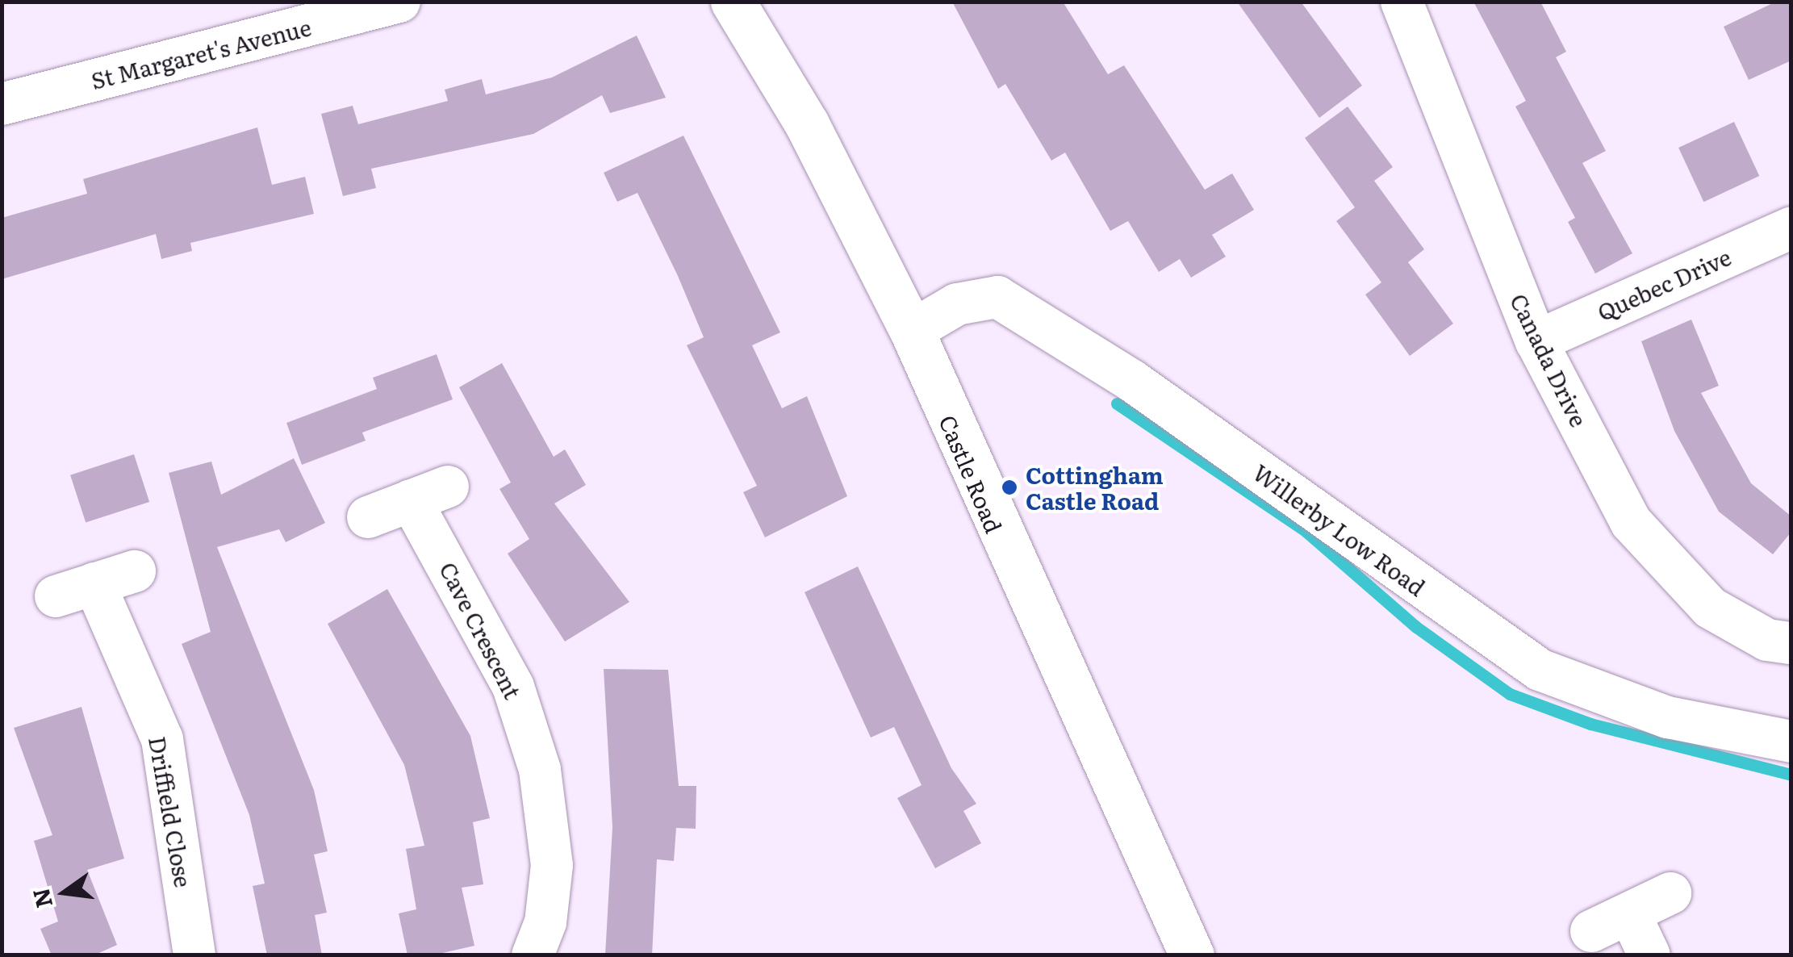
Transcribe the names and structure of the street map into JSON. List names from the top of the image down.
{
  "streets": {
    "street": [
      "St Margaret's Avenue",
      "Quebec Drive",
      "Canada Drive",
      "Castle Road",
      "Willerby Low Road",
      "Cave Crescent",
      "Driffield Close"
    ]
  },
  "crossings": [
    ["Quebec Drive", "Canada Drive"],
    ["Castle Road", "Willerby Low Road"]
  ],
  "places": ["Cottingham Castle Road"],
  "north": "left"
}
